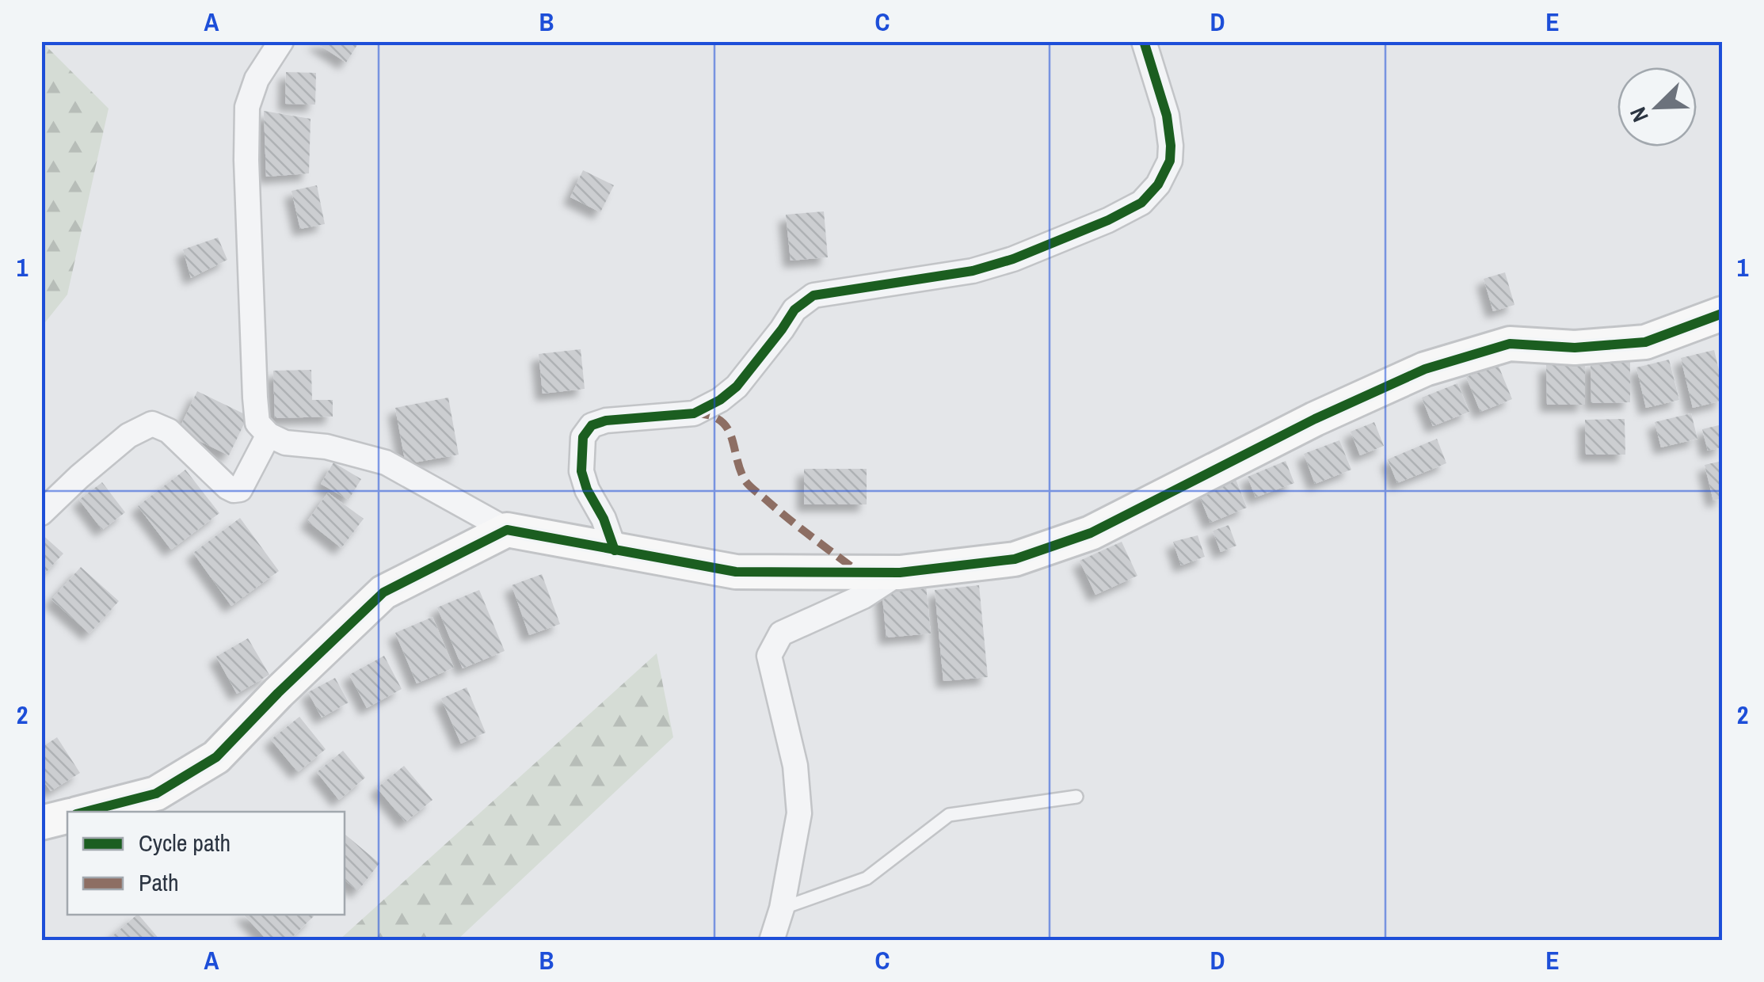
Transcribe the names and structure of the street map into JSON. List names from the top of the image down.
{
  "legend": ["Cycle path", "Path"],
  "north": "bottom left",
  "grid": {
    "columns": [
      "A",
      "B",
      "C",
      "D",
      "E"
    ],
    "rows": ["1", "2"]
  }
}
